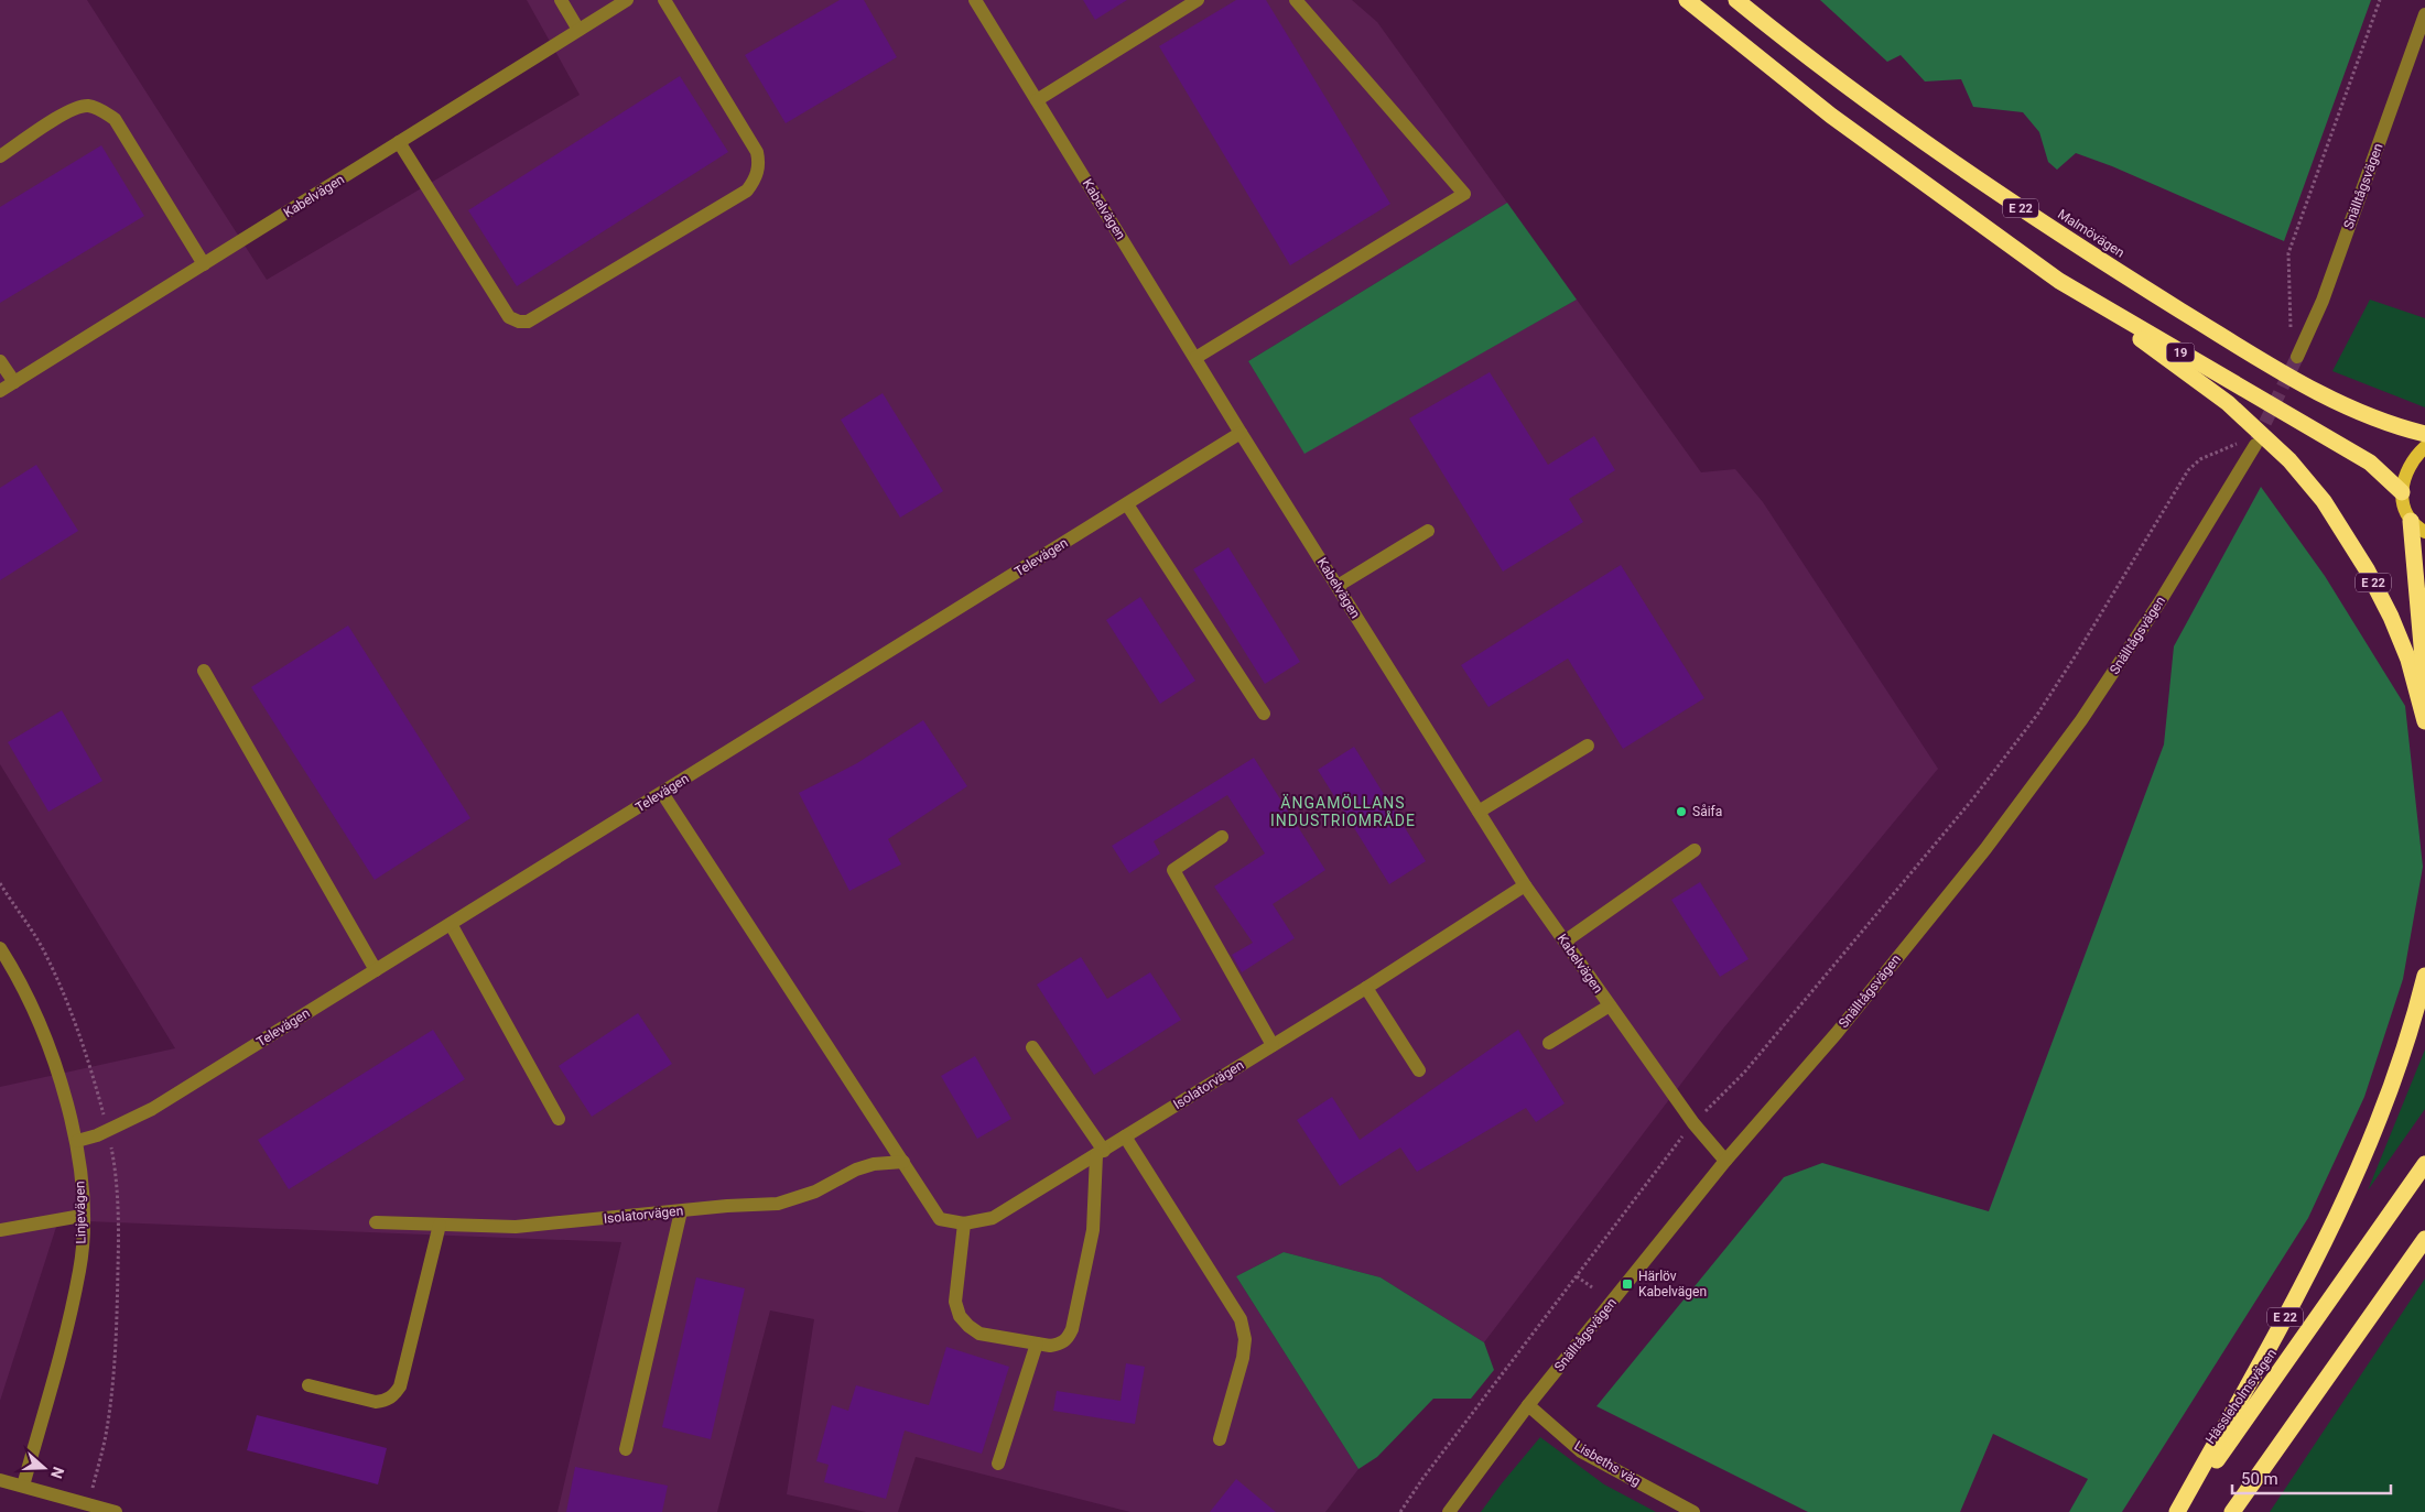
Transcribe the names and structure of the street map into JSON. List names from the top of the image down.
{
  "streets": {
    "highway": [
      "E 22",
      "Malmövägen",
      "19",
      "Hässleholmsvägen"
    ],
    "street": [
      "Snälltågsvägen",
      "Kabelvägen",
      "Televägen",
      "Isolatorvägen",
      "Linjevägen",
      "Lisbeths väg"
    ]
  },
  "crossings": [
    ["Snälltågsvägen", "Kabelvägen"],
    ["Snälltågsvägen", "Lisbeths väg"],
    ["Kabelvägen", "Televägen"],
    ["Kabelvägen", "Isolatorvägen"],
    ["E 22", "19"],
    ["E 22", "Hässleholmsvägen"],
    ["Televägen", "Isolatorvägen"],
    ["Televägen", "Linjevägen"]
  ],
  "districts": ["ÄNGAMÖLLANS INDUSTRIOMRÅDE"],
  "places": {
    "other": ["Såifa"],
    "transit": ["Härlöv Kabelvägen"]
  },
  "scale_bar": "50 m",
  "north": "right"
}
